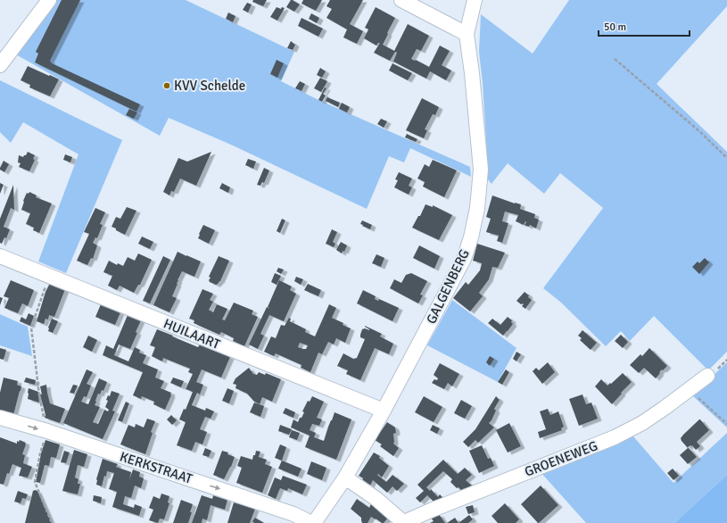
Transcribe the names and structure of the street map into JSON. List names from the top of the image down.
{
  "streets": {
    "street": [
      "GALGENBERG",
      "HUILAART",
      "GROENEWEG",
      "KERKSTRAAT"
    ]
  },
  "crossings": [
    ["GALGENBERG", "HUILAART"]
  ],
  "one_way": ["KERKSTRAAT"],
  "places": ["KVV Schelde"],
  "scale_bar": "50 m"
}
